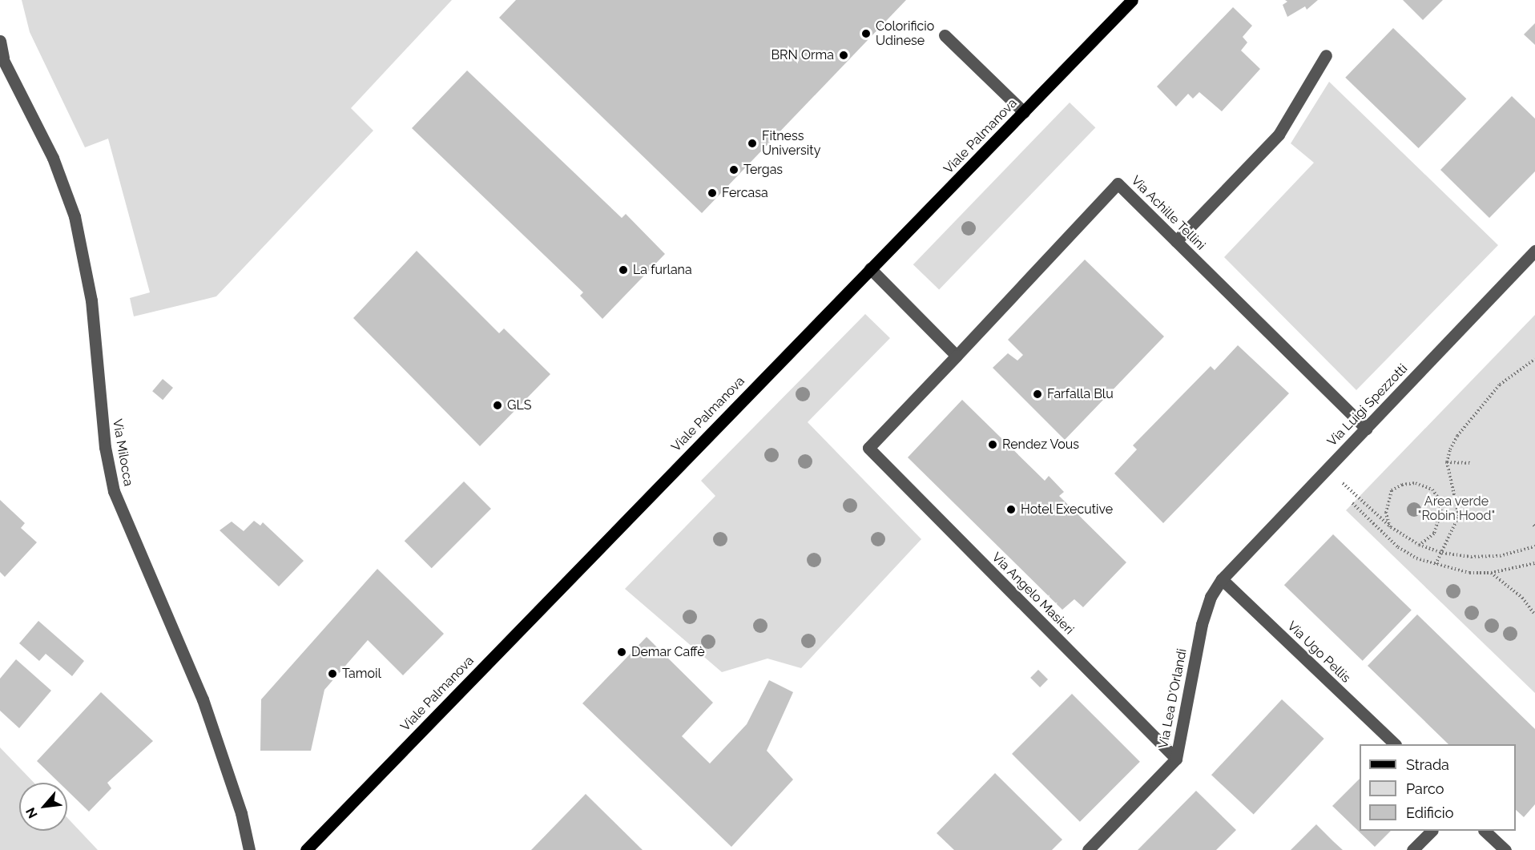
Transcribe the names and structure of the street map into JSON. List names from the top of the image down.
{
  "streets": {
    "main road": ["Viale Palmanova"],
    "street": [
      "Via Achille Tellini",
      "Via Luigi Spezzotti",
      "Via Milocca",
      "Via Angelo Masieri",
      "Via Ugo Pellis",
      "Via Lea D'Orlandi"
    ]
  },
  "crossings": [
    ["Via Achille Tellini", "Via Luigi Spezzotti"],
    ["Via Achille Tellini", "Via Angelo Masieri"],
    ["Via Luigi Spezzotti", "Via Ugo Pellis"],
    ["Via Luigi Spezzotti", "Via Lea D'Orlandi"],
    ["Via Angelo Masieri", "Via Lea D'Orlandi"],
    ["Via Ugo Pellis", "Via Lea D'Orlandi"]
  ],
  "parks": ["Area verde \"Robin Hood\""],
  "places": [
    "Colorificio Udinese",
    "BRN Orma",
    "Fitness University",
    "Tergas",
    "Fercasa",
    "La furlana",
    "Farfalla Blu",
    "GLS",
    "Rendez Vous",
    "Hotel Executive",
    "Demar Caffè",
    "Tamoil"
  ],
  "legend": ["Strada", "Parco", "Edificio"],
  "north": "bottom left"
}
